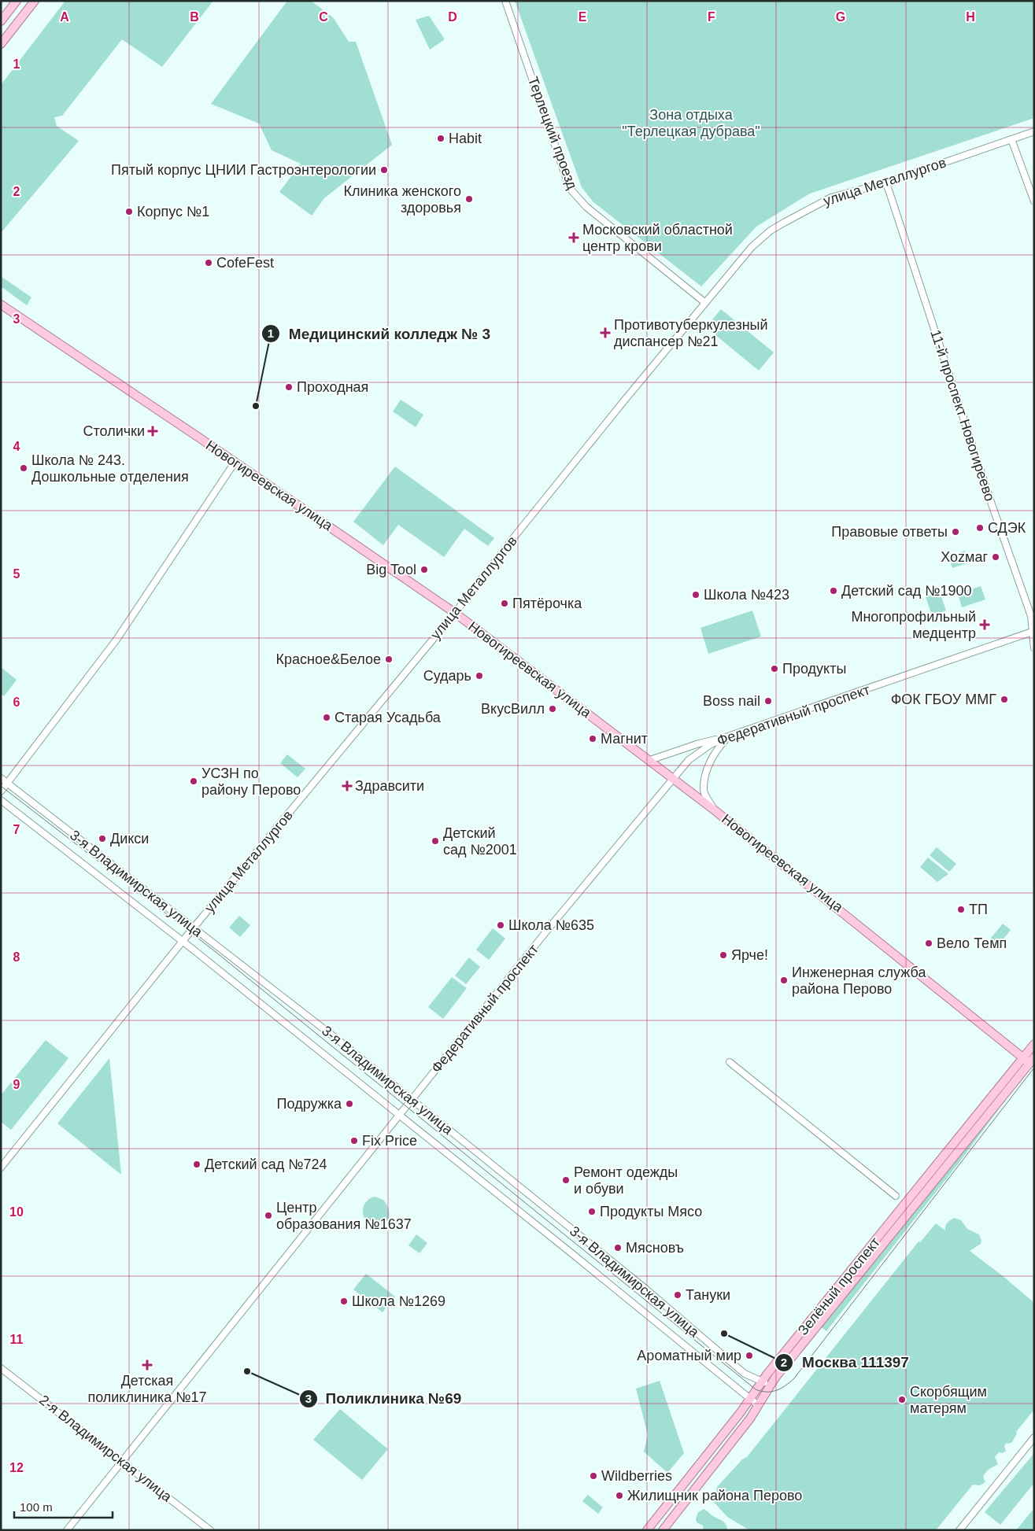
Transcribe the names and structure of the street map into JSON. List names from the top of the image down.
{
  "streets": {
    "main road": ["Новогиреевская улица", "Зелёный проспект"],
    "street": [
      "Терлецкий проезд",
      "улица Металлургов",
      "11-й проспект Новогиреево",
      "Федеративный проспект",
      "3-я Владимирская улица",
      "2-я Владимирская улица"
    ]
  },
  "crossings": [
    ["Терлецкий проезд", "улица Металлургов"],
    ["улица Металлургов", "11-й проспект Новогиреево"],
    ["улица Металлургов", "Новогиреевская улица"],
    ["улица Металлургов", "3-я Владимирская улица"],
    ["11-й проспект Новогиреево", "Федеративный проспект"],
    ["Новогиреевская улица", "Федеративный проспект"],
    ["Новогиреевская улица", "Зелёный проспект"],
    ["Федеративный проспект", "3-я Владимирская улица"],
    ["Федеративный проспект", "2-я Владимирская улица"],
    ["3-я Владимирская улица", "Зелёный проспект"]
  ],
  "parks": ["Зона отдыха \"Терлецкая дубрава\""],
  "places": {
    "other": [
      "Habit",
      "Пятый корпус ЦНИИ Гастроэнтерологии",
      "Клиника женского здоровья",
      "Корпус №1",
      "CofeFest",
      "Проходная",
      "Медицинский колледж № 3",
      "Школа № 243. Дошкольные отделения",
      "СДЭК",
      "Правовые ответы",
      "Хоzмаг",
      "Big Tool",
      "Детский сад №1900",
      "Школа №423",
      "Пятёрочка",
      "Красное&Белое",
      "Продукты",
      "Сударь",
      "ФОК ГБОУ ММГ",
      "Boss nail",
      "ВкусВилл",
      "Старая Усадьба",
      "Магнит",
      "УСЗН по району Перово",
      "Дикси",
      "Детский сад №2001",
      "ТП",
      "Школа №635",
      "Вело Темп",
      "Ярче!",
      "Инженерная служба района Перово",
      "Подружка",
      "Fix Price",
      "Детский сад №724",
      "Ремонт одежды и обуви",
      "Продукты Мясо",
      "Центр образования №1637",
      "Мясновъ",
      "Тануки",
      "Школа №1269",
      "Москва 111397",
      "Ароматный мир",
      "Поликлиника №69",
      "Скорбящим матерям",
      "Wildberries",
      "Жилищник района Перово"
    ],
    "health": [
      "Московский областной центр крови",
      "Противотуберкулезный диспансер №21",
      "Столички",
      "Многопрофильный медцентр",
      "Здравсити",
      "Детская поликлиника №17"
    ]
  },
  "scale_bar": "100 m",
  "grid": {
    "columns": [
      "A",
      "B",
      "C",
      "D",
      "E",
      "F",
      "G",
      "H"
    ],
    "rows": [
      "1",
      "2",
      "3",
      "4",
      "5",
      "6",
      "7",
      "8",
      "9",
      "10",
      "11",
      "12"
    ]
  }
}
